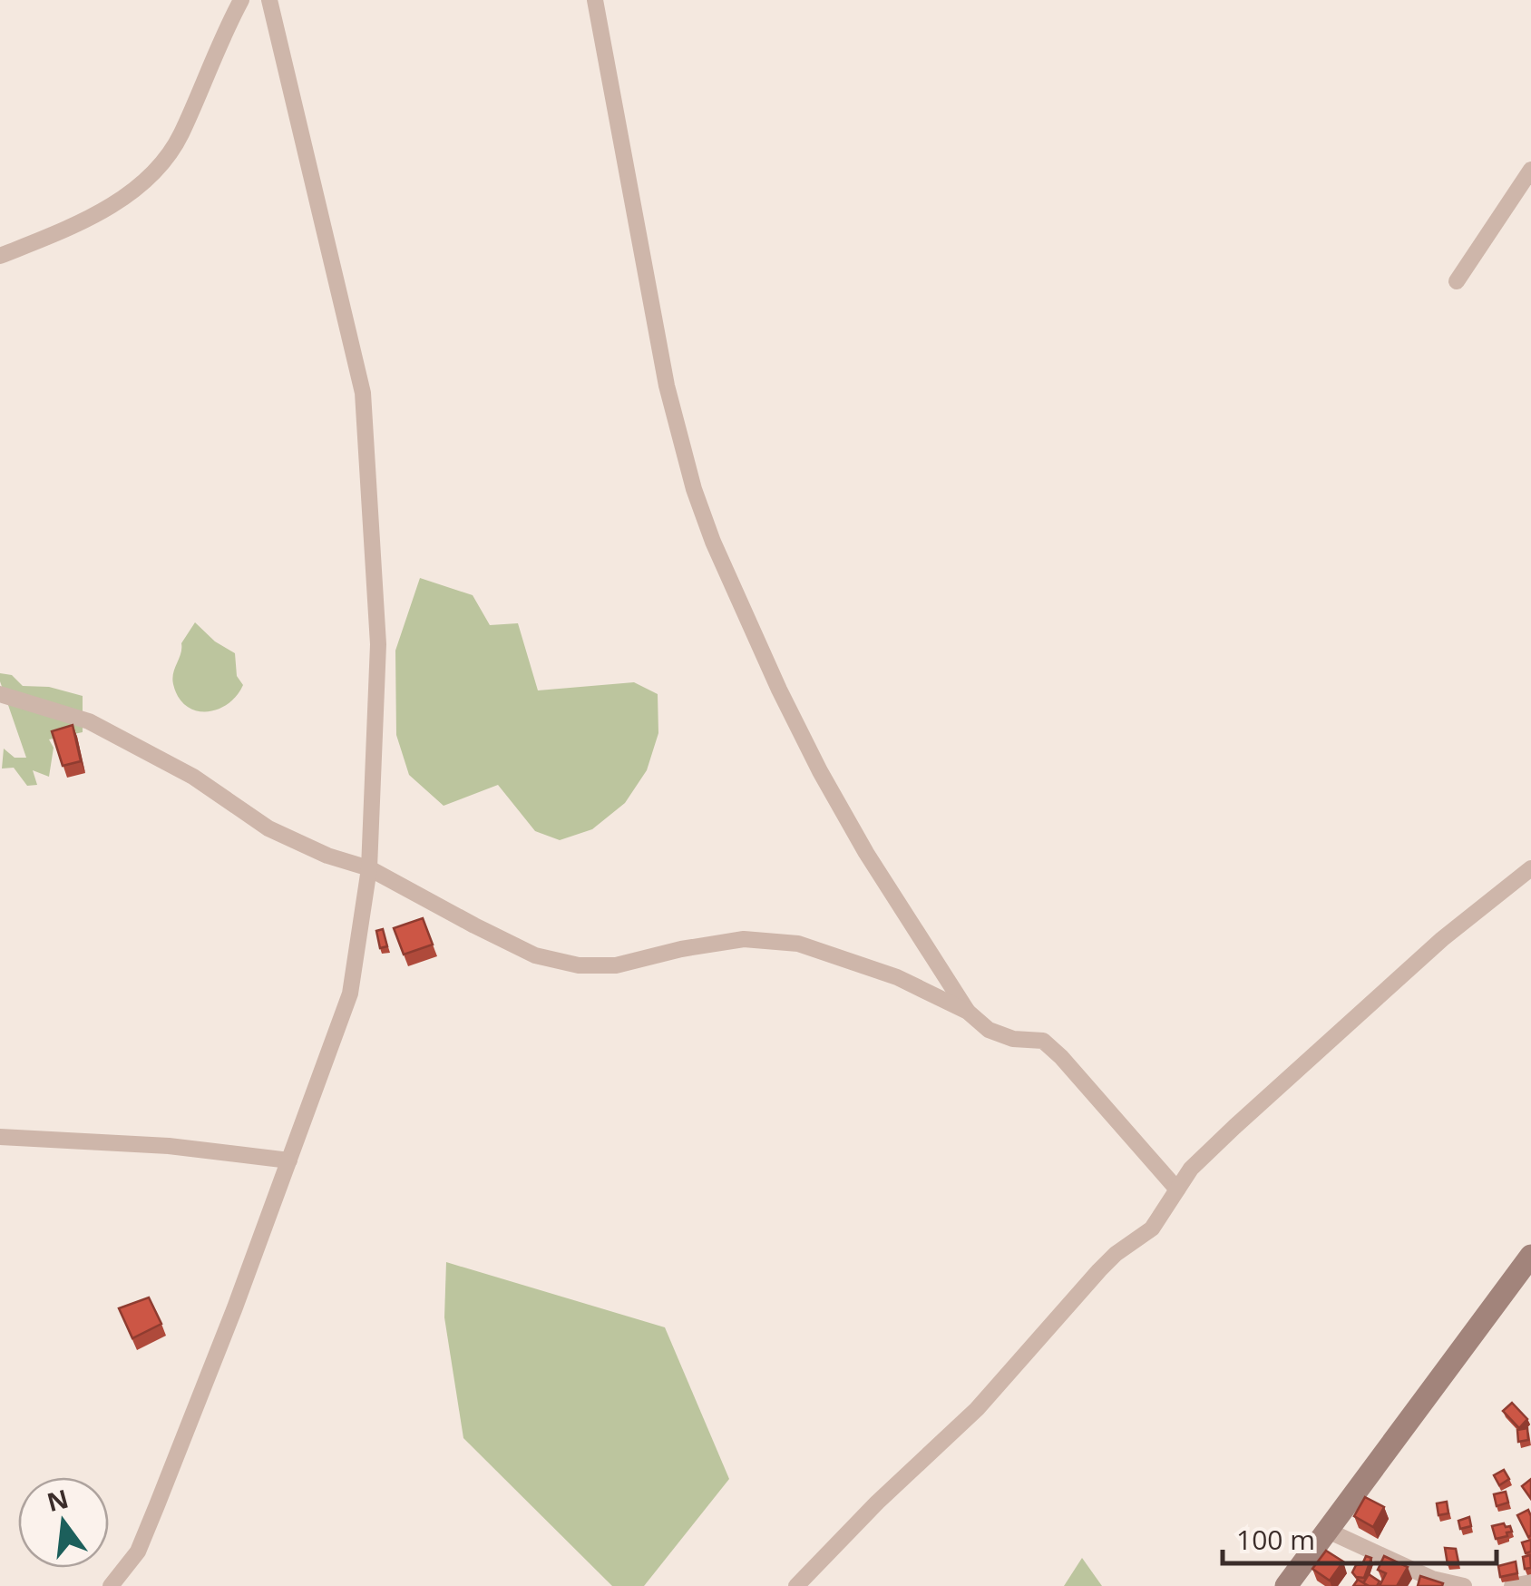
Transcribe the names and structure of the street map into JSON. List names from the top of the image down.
{
  "scale_bar": "100 m",
  "north": "top"
}
